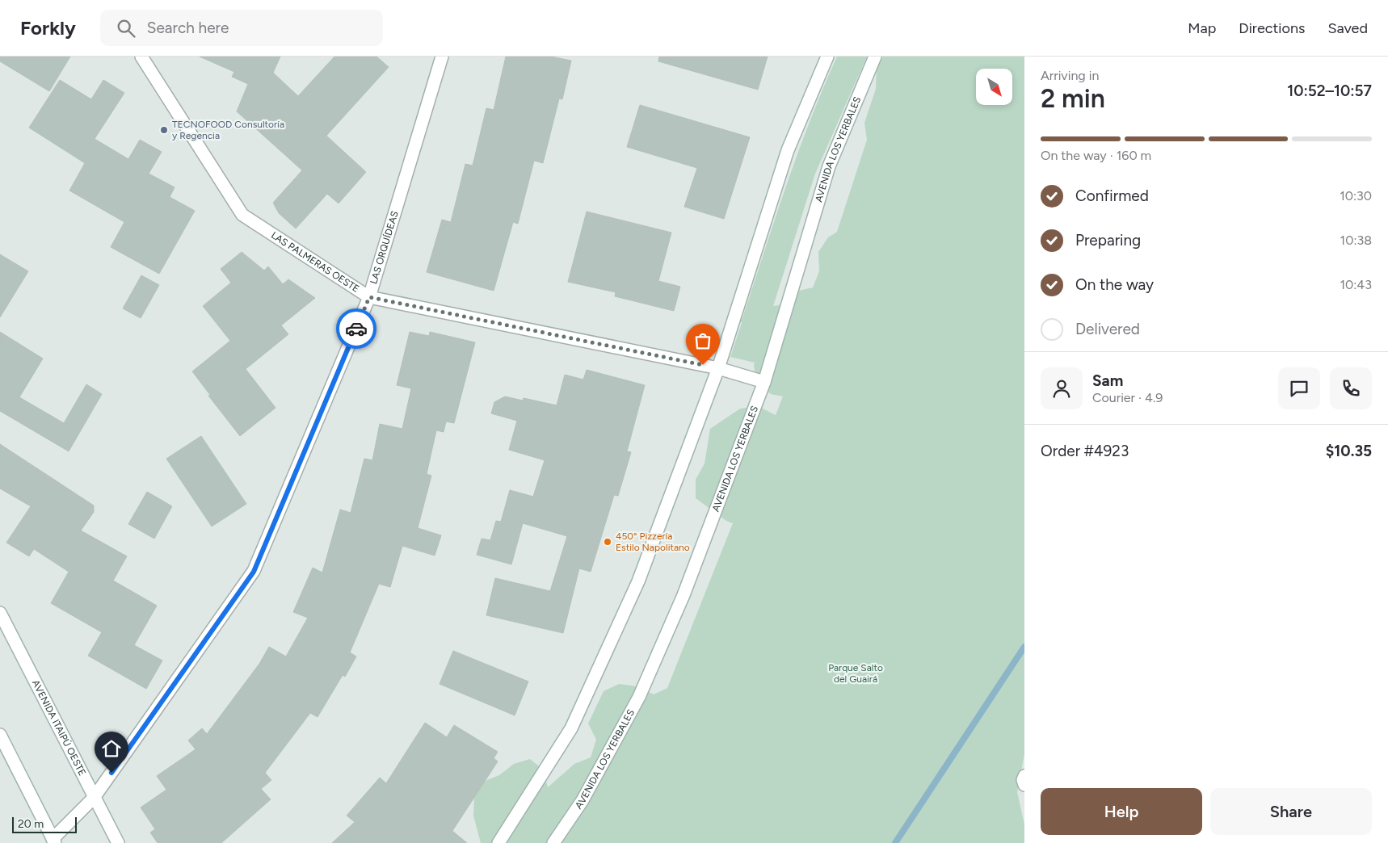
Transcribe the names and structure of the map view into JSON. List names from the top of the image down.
{
  "streets": {
    "street": [
      "AVENIDA LOS YERBALES",
      "LAS ORQUÍDEAS",
      "LAS PALMERAS OESTE",
      "AVENIDA ITAIPÚ OESTE"
    ]
  },
  "crossings": [
    ["AVENIDA LOS YERBALES", "LAS PALMERAS OESTE"],
    ["LAS ORQUÍDEAS", "LAS PALMERAS OESTE"],
    ["LAS ORQUÍDEAS", "AVENIDA ITAIPÚ OESTE"]
  ],
  "parks": ["Parque Salto del Guairá"],
  "places": ["TECNOFOOD Consultoría y Regencia", "450° Pizzería Estilo Napolitano"],
  "scale_bar": "20 m",
  "north": "bottom right",
  "page": {
    "header": "Forkly",
    "search": "Search here",
    "nav": ["Map", "Directions", "Saved"],
    "heading": ["2 min", "Arriving in", "10:52–10:57"],
    "panel": [
      "Sam",
      "Courier · 4.9",
      "Order #4923",
      "$10.35"
    ],
    "bar": "On the way · 160 m",
    "list": [
      ["Confirmed", "10:30"],
      ["Preparing", "10:38"],
      ["On the way", "10:43"],
      "Delivered"
    ],
    "buttons": ["Help", "Share"],
    "scale": "20 m"
  }
}
